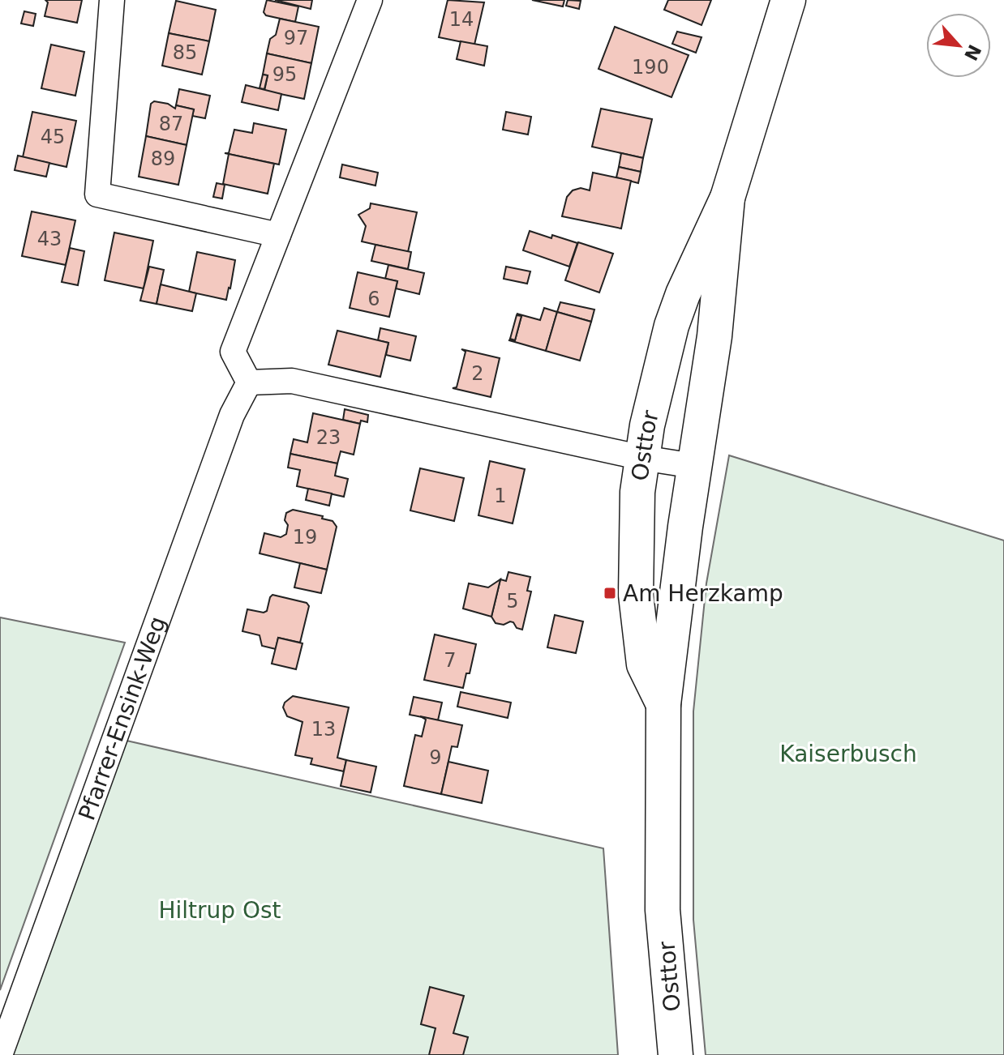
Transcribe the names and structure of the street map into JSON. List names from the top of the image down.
{
  "streets": {
    "main road": ["Osttor"],
    "street": ["Pfarrer-Ensink-Weg"]
  },
  "parks": ["Kaiserbusch", "Hiltrup Ost"],
  "places": {
    "transit": ["Am Herzkamp"]
  },
  "house_numbers": [
    "14",
    "97",
    "85",
    "190",
    "95",
    "87",
    "45",
    "89",
    "43",
    "6",
    "2",
    "23",
    "1",
    "19",
    "5",
    "7",
    "13",
    "9"
  ],
  "north": "bottom right"
}
